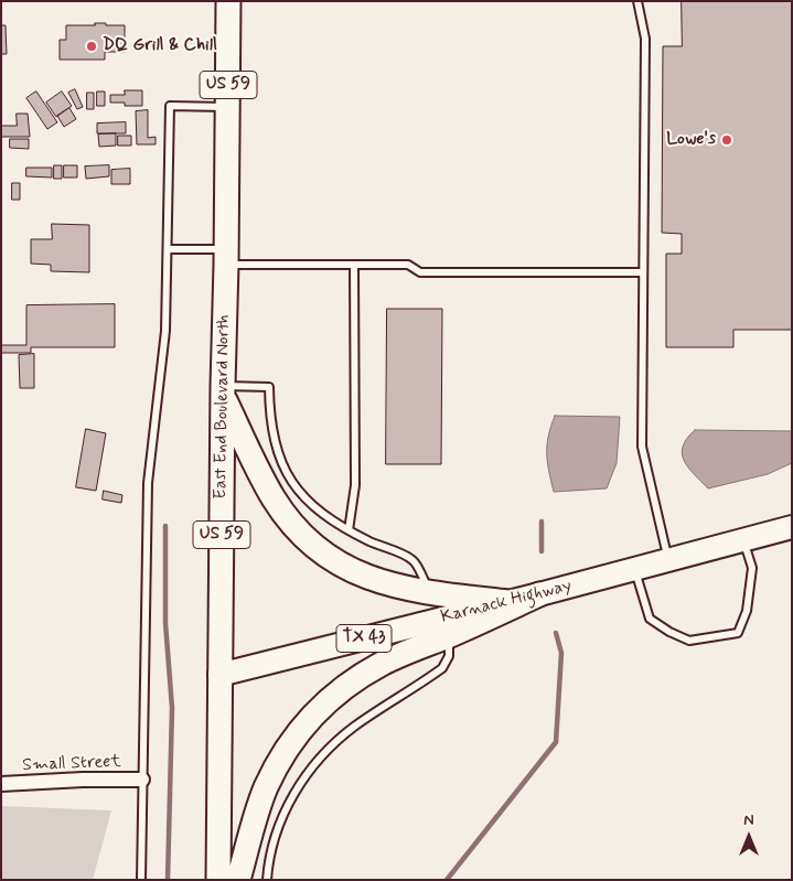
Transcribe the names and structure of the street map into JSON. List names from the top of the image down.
{
  "streets": {
    "highway": ["US 59", "East End Boulevard North"],
    "main road": ["Karnack Highway", "TX 43"],
    "street": ["Small Street"]
  },
  "crossings": [
    ["East End Boulevard North", "Karnack Highway"]
  ],
  "places": ["DQ Grill & Chill", "Lowe's"],
  "north": "top"
}
